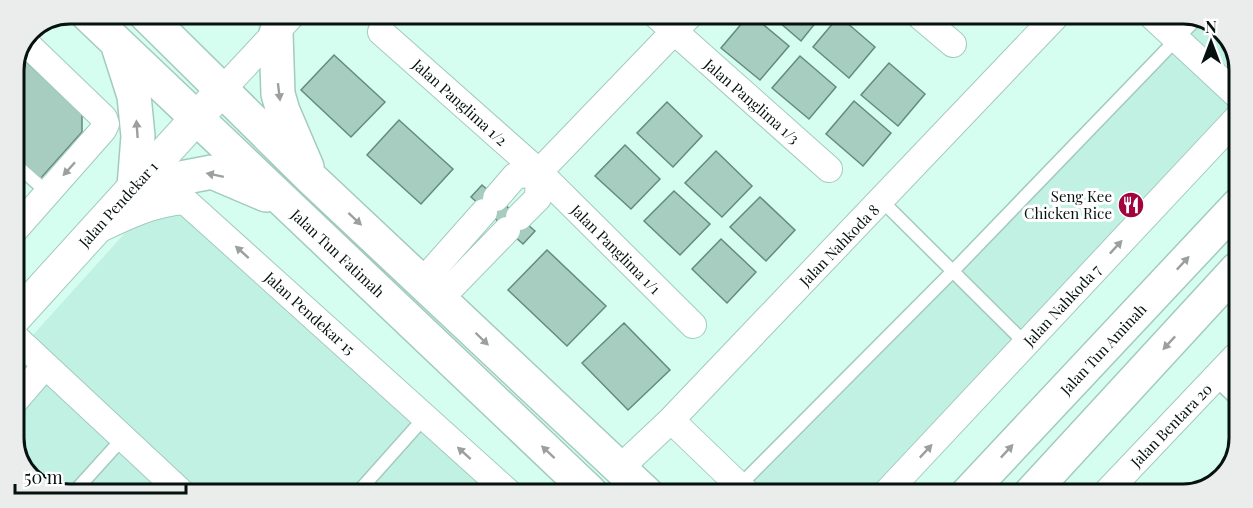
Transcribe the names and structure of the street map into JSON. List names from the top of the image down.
{
  "streets": {
    "main road": ["Jalan Tun Fatimah", "Jalan Tun Aminah"],
    "street": [
      "Jalan Panglima 1/3",
      "Jalan Panglima 1/2",
      "Jalan Pendekar 1",
      "Jalan Nahkoda 8",
      "Jalan Panglima 1/1",
      "Jalan Nahkoda 7",
      "Jalan Pendekar 15",
      "Jalan Bentara 20"
    ]
  },
  "crossings": [
    ["Jalan Panglima 1/2", "Jalan Panglima 1/1"],
    ["Jalan Pendekar 1", "Jalan Tun Fatimah"],
    ["Jalan Pendekar 1", "Jalan Pendekar 15"]
  ],
  "one_way": ["Jalan Nahkoda 7", "Jalan Pendekar 15"],
  "places": {
    "restaurant": ["Seng Kee Chicken Rice"]
  },
  "scale_bar": "50 m",
  "north": "top"
}
